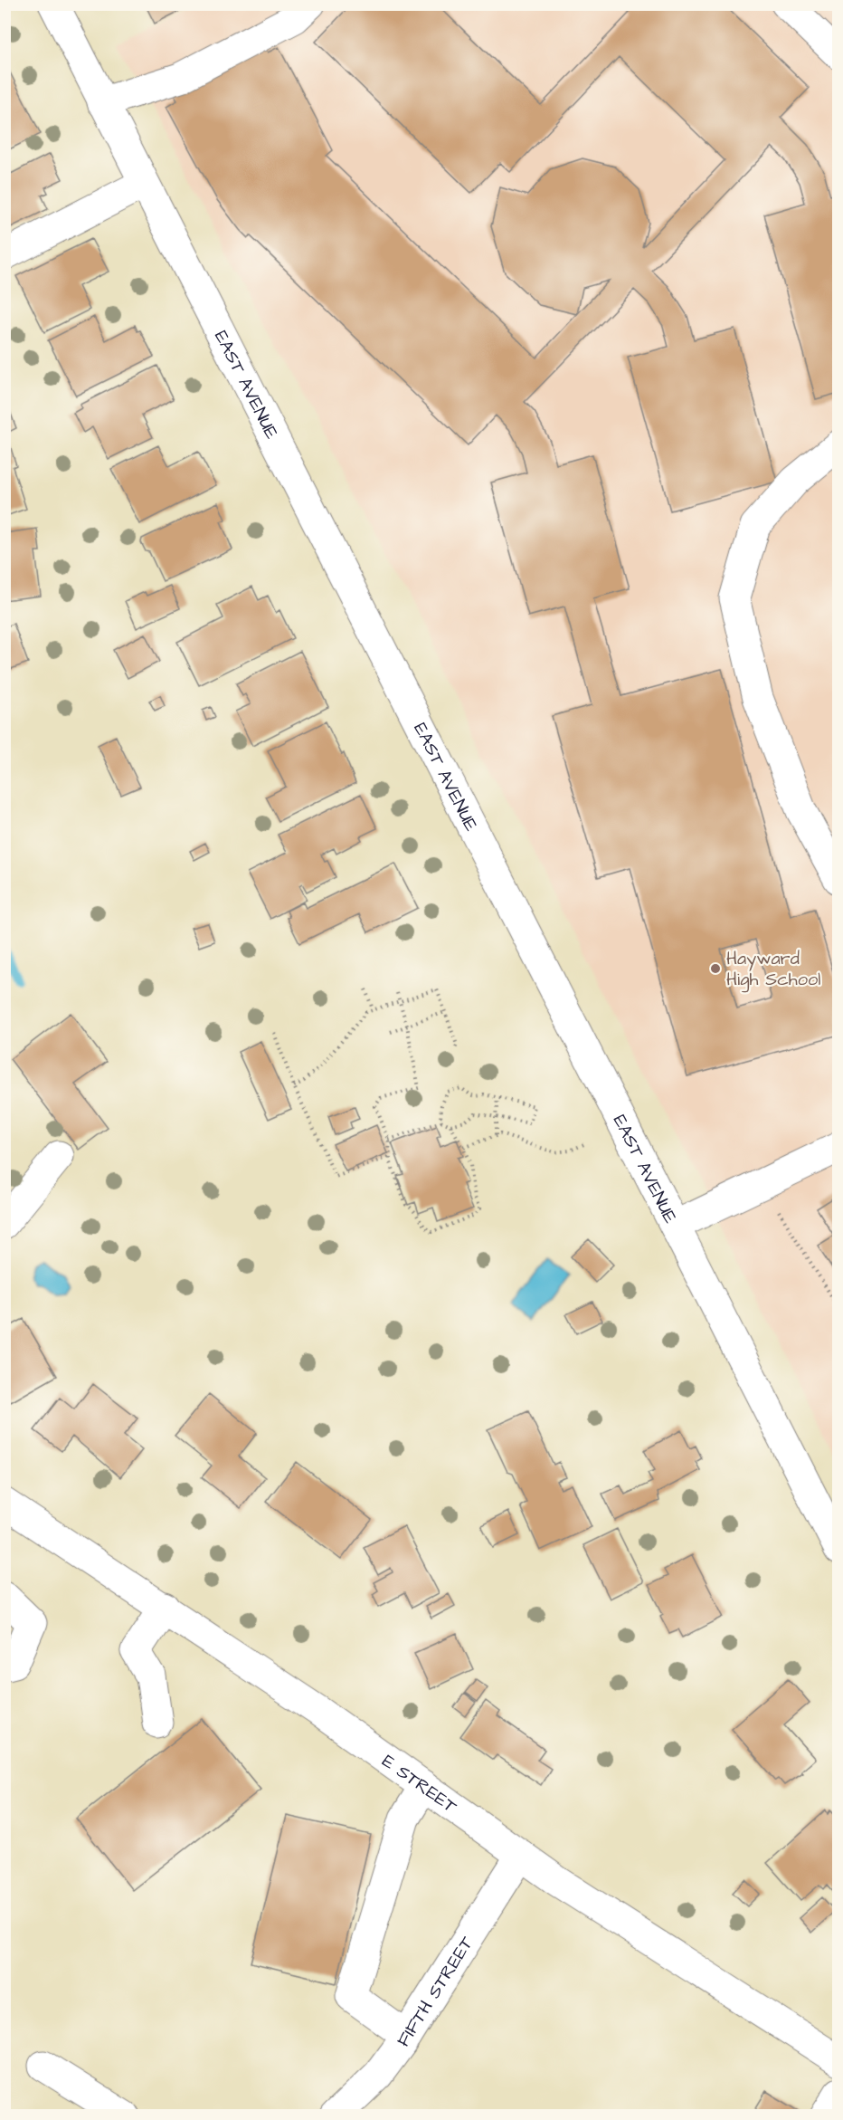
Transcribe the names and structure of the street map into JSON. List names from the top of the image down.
{
  "streets": {
    "street": ["EAST AVENUE", "E STREET", "FIFTH STREET"]
  },
  "crossings": [
    ["E STREET", "FIFTH STREET"]
  ],
  "places": ["Hayward High School"]
}
